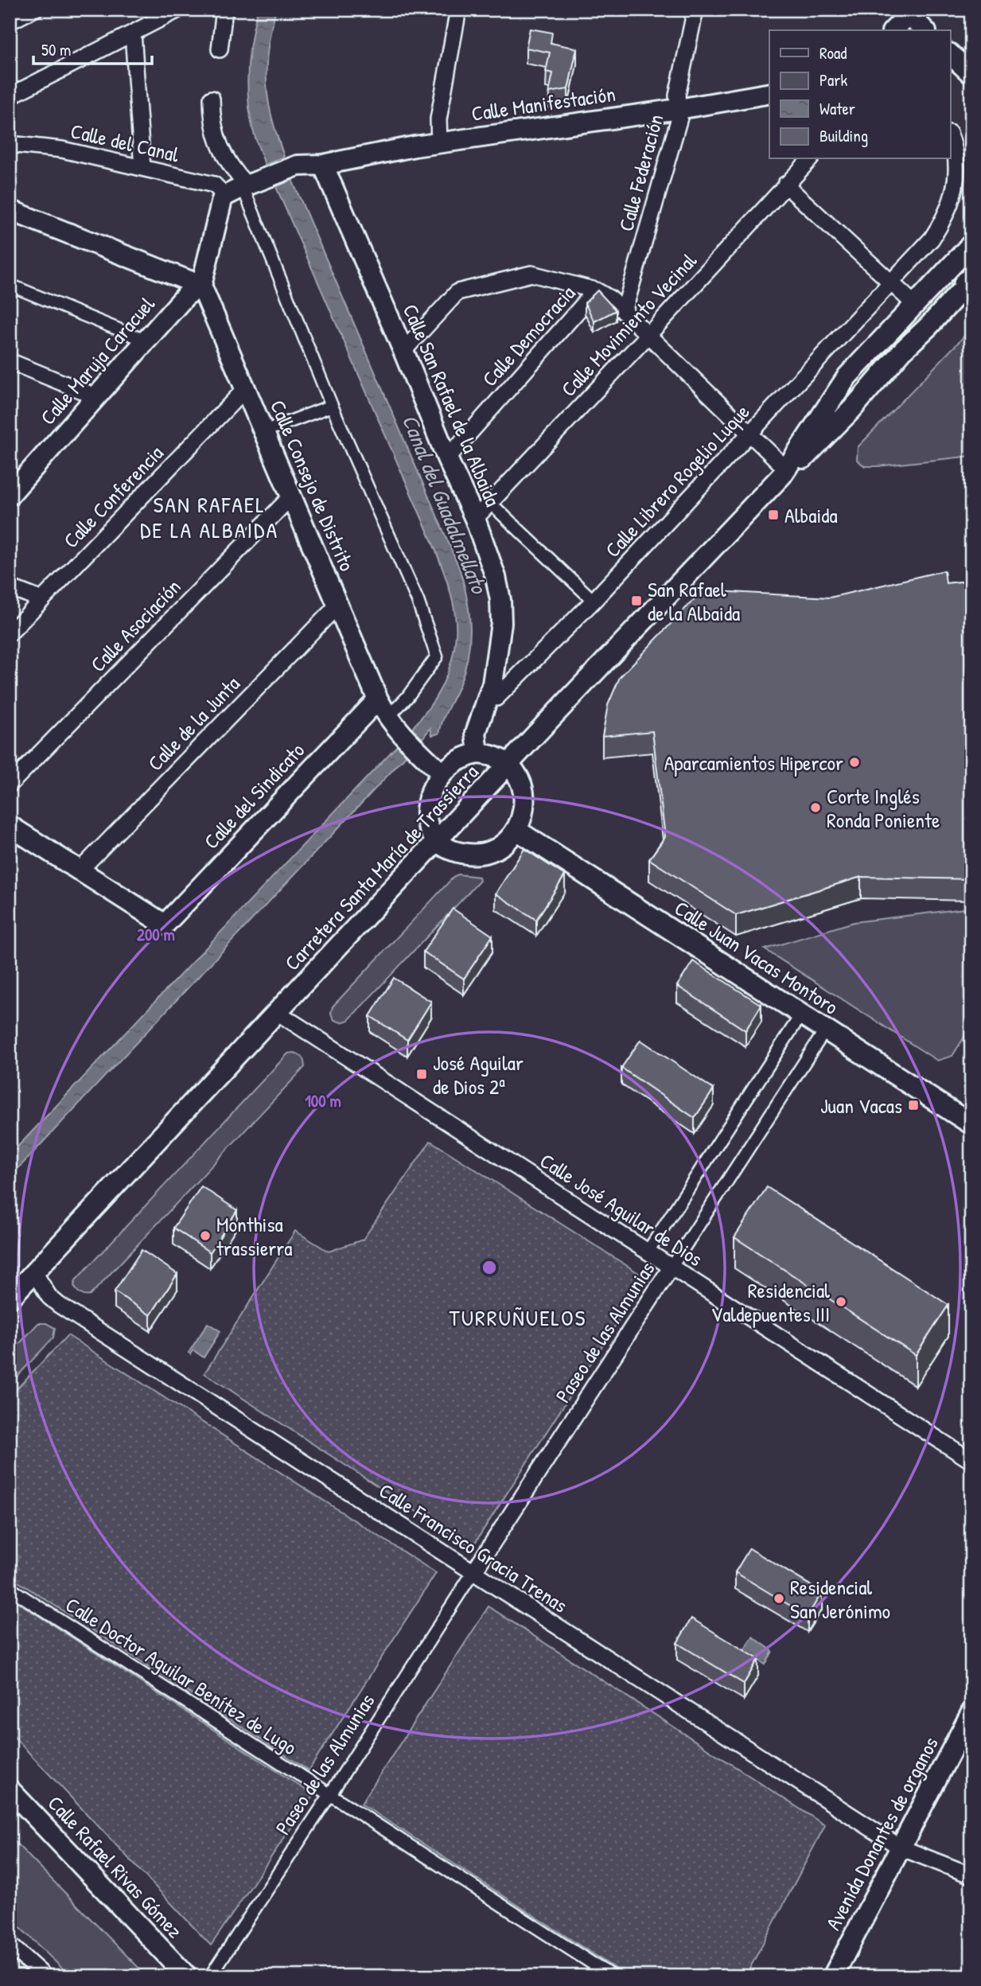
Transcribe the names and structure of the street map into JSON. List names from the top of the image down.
{
  "streets": {
    "street": [
      "Calle Manifestación",
      "Calle del Canal",
      "Calle Federación",
      "Calle Movimiento Vecinal",
      "Calle Democracia",
      "Calle Maruja Caracuel",
      "Calle San Rafael de la Albaida",
      "Calle Librero Rogelio Luque",
      "Calle Consejo de Distrito",
      "Calle Conferencia",
      "Calle Asociación",
      "Calle de la Junta",
      "Calle del Sindicato",
      "Carretera Santa María de Trassierra",
      "Calle Juan Vacas Montoro",
      "Calle José Aguilar de Dios",
      "Paseo de las Almunias",
      "Calle Francisco Gracia Trenas",
      "Calle Doctor Aguilar Benítez de Lugo",
      "Avenida Donantes de organos",
      "Calle Rafael Rivas Gómez"
    ]
  },
  "crossings": [
    ["Calle Manifestación", "Calle Federación"],
    ["Calle Manifestación", "Calle San Rafael de la Albaida"],
    ["Calle Movimiento Vecinal", "Calle San Rafael de la Albaida"],
    ["Calle Democracia", "Calle San Rafael de la Albaida"],
    ["Calle Maruja Caracuel", "Calle Consejo de Distrito"],
    ["Calle San Rafael de la Albaida", "Calle Librero Rogelio Luque"],
    ["Calle Consejo de Distrito", "Calle Conferencia"],
    ["Calle Consejo de Distrito", "Calle Asociación"],
    ["Calle Consejo de Distrito", "Calle de la Junta"],
    ["Calle Consejo de Distrito", "Calle del Sindicato"],
    ["Calle de la Junta", "Calle del Sindicato"],
    ["Carretera Santa María de Trassierra", "Calle José Aguilar de Dios"],
    ["Carretera Santa María de Trassierra", "Calle Francisco Gracia Trenas"],
    ["Calle Juan Vacas Montoro", "Paseo de las Almunias"],
    ["Calle José Aguilar de Dios", "Paseo de las Almunias"],
    ["Paseo de las Almunias", "Calle Francisco Gracia Trenas"],
    ["Paseo de las Almunias", "Calle Doctor Aguilar Benítez de Lugo"],
    ["Calle Francisco Gracia Trenas", "Avenida Donantes de organos"]
  ],
  "districts": ["SAN RAFAEL DE LA ALBAIDA", "TURRUÑUELOS"],
  "water": ["Canal del Guadalmellato"],
  "places": {
    "transit": [
      "Albaida",
      "San Rafael de la Albaida",
      "José Aguilar de Dios 2ª",
      "Juan Vacas"
    ],
    "other": [
      "Aparcamientos Hipercor",
      "Corte Inglés Ronda Poniente",
      "Monthisa trassierra",
      "Residencial Valdepuentes III",
      "Residencial San Jerónimo"
    ]
  },
  "legend": [
    "Road",
    "Park",
    "Water",
    "Building"
  ],
  "scale_bar": "50 m",
  "rings": ["200 m", "100 m"]
}
